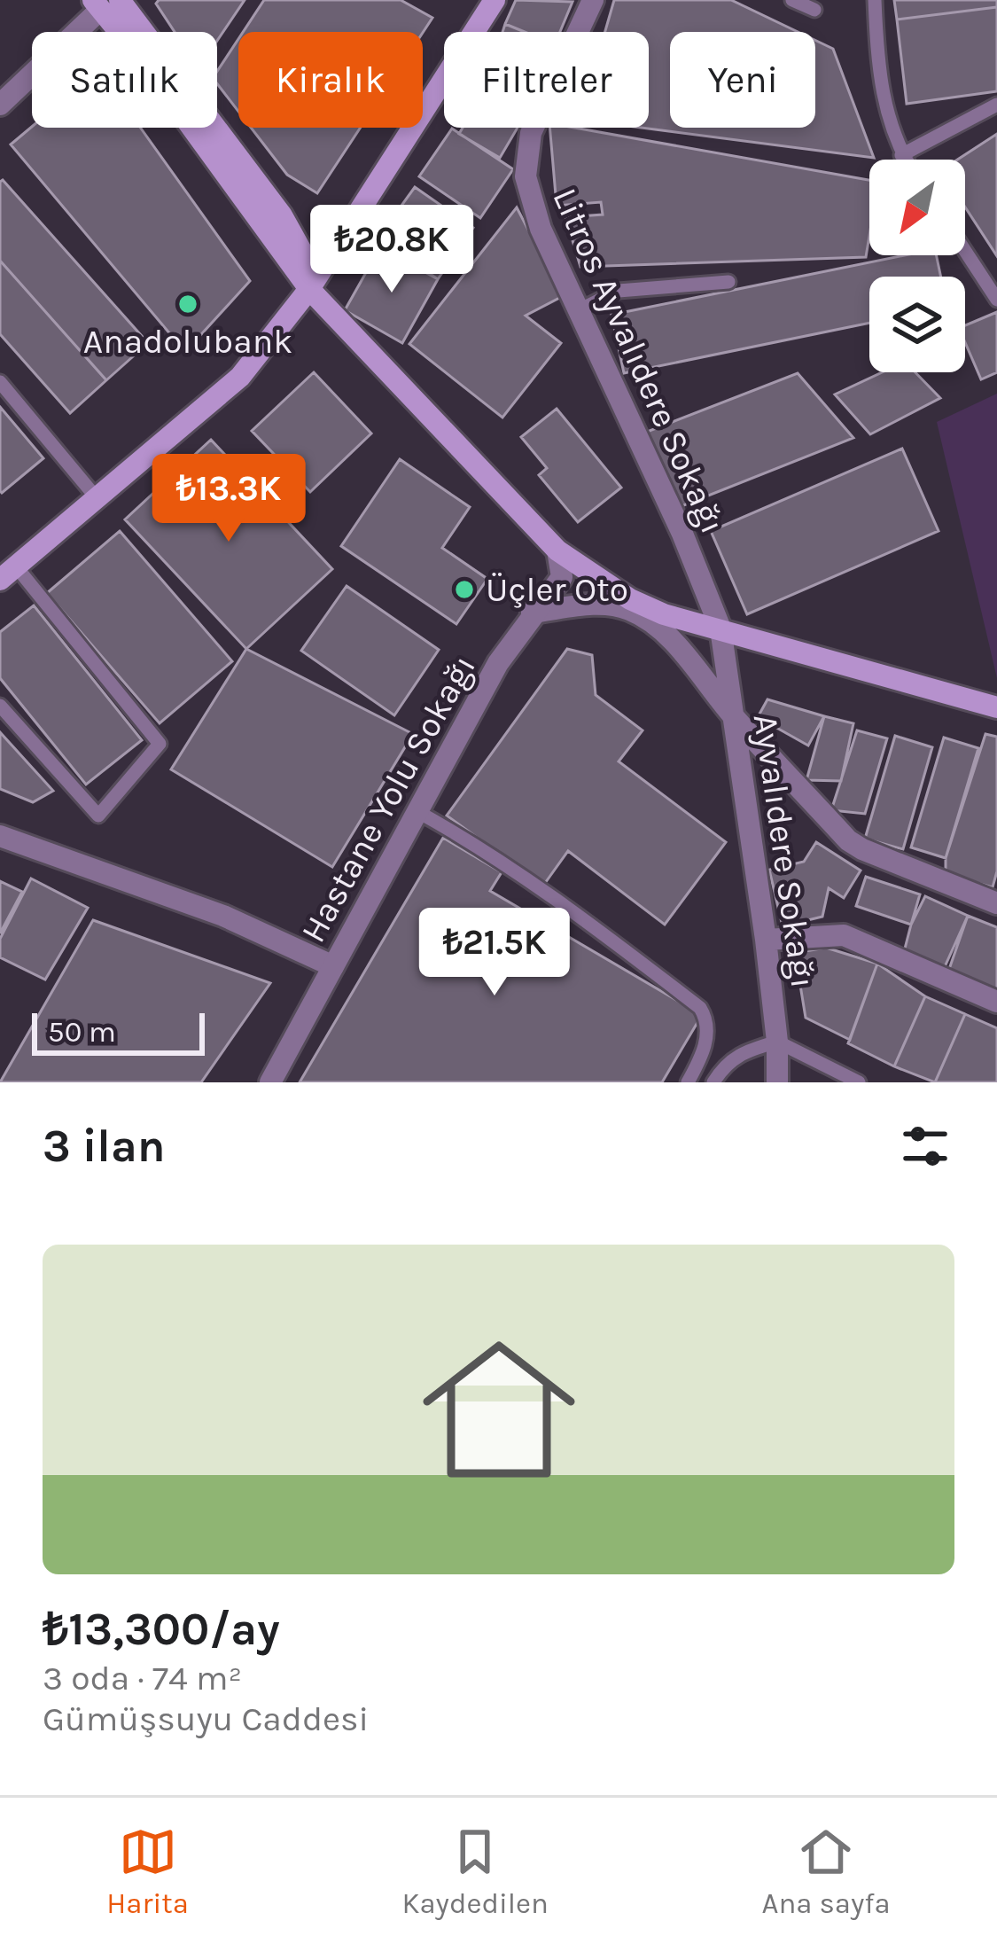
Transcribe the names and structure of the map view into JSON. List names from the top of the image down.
{
  "streets": {
    "street": ["Litros Ayvalıdere Sokağı", "Hastane Yolu Sokağı", "Ayvalıdere Sokağı"]
  },
  "crossings": [
    ["Litros Ayvalıdere Sokağı", "Ayvalıdere Sokağı"]
  ],
  "places": ["Anadolubank", "Üçler Oto"],
  "scale_bar": "50 m",
  "north": "bottom left",
  "page": {
    "chip": [
      "Satılık",
      "Kiralık",
      "Filtreler",
      "Yeni"
    ],
    "price": ["₺20.8K", "₺13.3K", "₺21.5K"],
    "scale": "50 m",
    "heading": "3 ilan",
    "list": [
      {
        "name": "₺13,300/ay",
        "note": "3 oda · 74 m² · Gümüşsuyu Caddesi"
      }
    ],
    "tabs": ["Harita", "Kaydedilen", "Ana sayfa"]
  }
}
